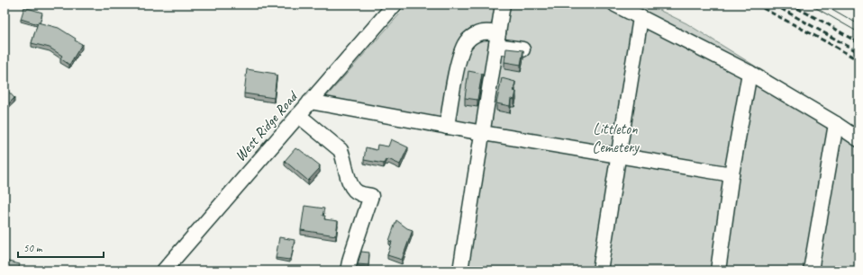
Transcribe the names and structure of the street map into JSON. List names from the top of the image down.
{
  "streets": {
    "street": ["West Ridge Road"]
  },
  "parks": ["Littleton Cemetery"],
  "scale_bar": "50 m"
}
